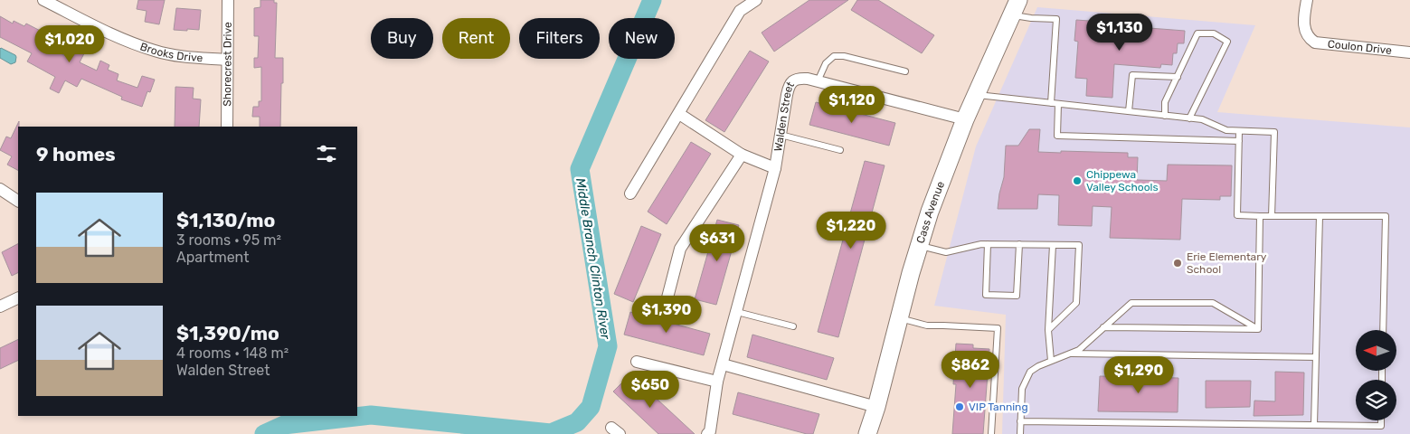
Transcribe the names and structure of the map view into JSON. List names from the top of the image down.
{
  "streets": {
    "main road": ["Cass Avenue"],
    "street": [
      "Coulon Drive",
      "Brooks Drive",
      "Shorecrest Drive",
      "Walden Street"
    ]
  },
  "crossings": [
    ["Brooks Drive", "Shorecrest Drive"],
    ["Walden Street", "Cass Avenue"]
  ],
  "water": ["Middle Branch Clinton River"],
  "places": ["Chippewa Valley Schools", "Erie Elementary School", "VIP Tanning"],
  "north": "left",
  "page": {
    "price": [
      "$1,130",
      "$1,020",
      "$1,120",
      "$1,220",
      "$631",
      "$1,390",
      "$862",
      "$1,290",
      "$650"
    ],
    "chip": [
      "Buy",
      "Rent",
      "Filters",
      "New"
    ],
    "heading": "9 homes",
    "list": [
      {
        "name": "$1,130/mo",
        "note": "3 rooms · 95 m² · Apartment"
      },
      {
        "name": "$1,390/mo",
        "note": "4 rooms · 148 m² · Walden Street"
      }
    ]
  }
}
